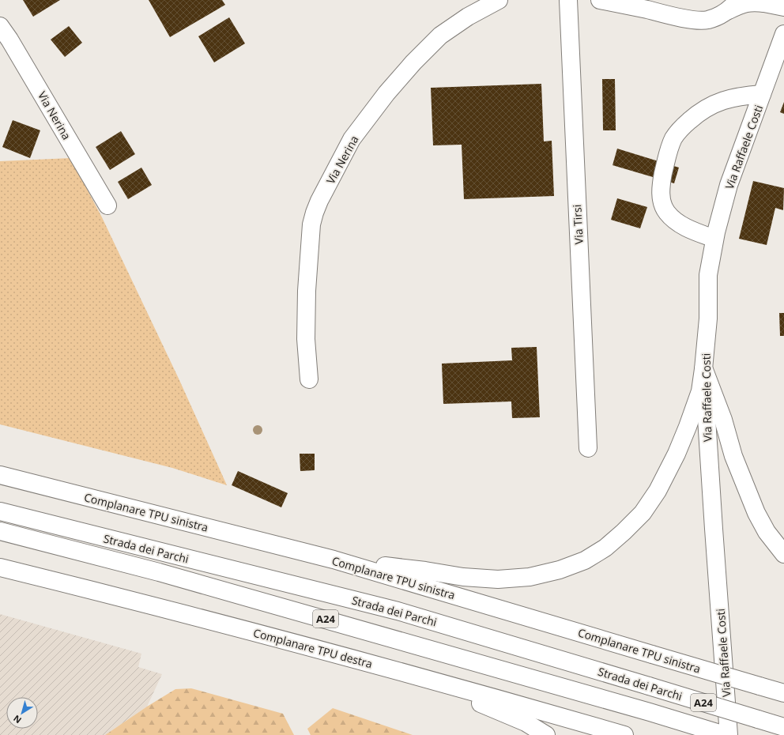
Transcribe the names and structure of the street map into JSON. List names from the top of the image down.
{
  "streets": {
    "main road": [
      "Via Nerina",
      "Via Raffaele Costi",
      "Via Tirsi",
      "Complanare TPU sinistra",
      "Strada dei Parchi",
      "A24",
      "Complanare TPU destra"
    ]
  },
  "north": "bottom left"
}
